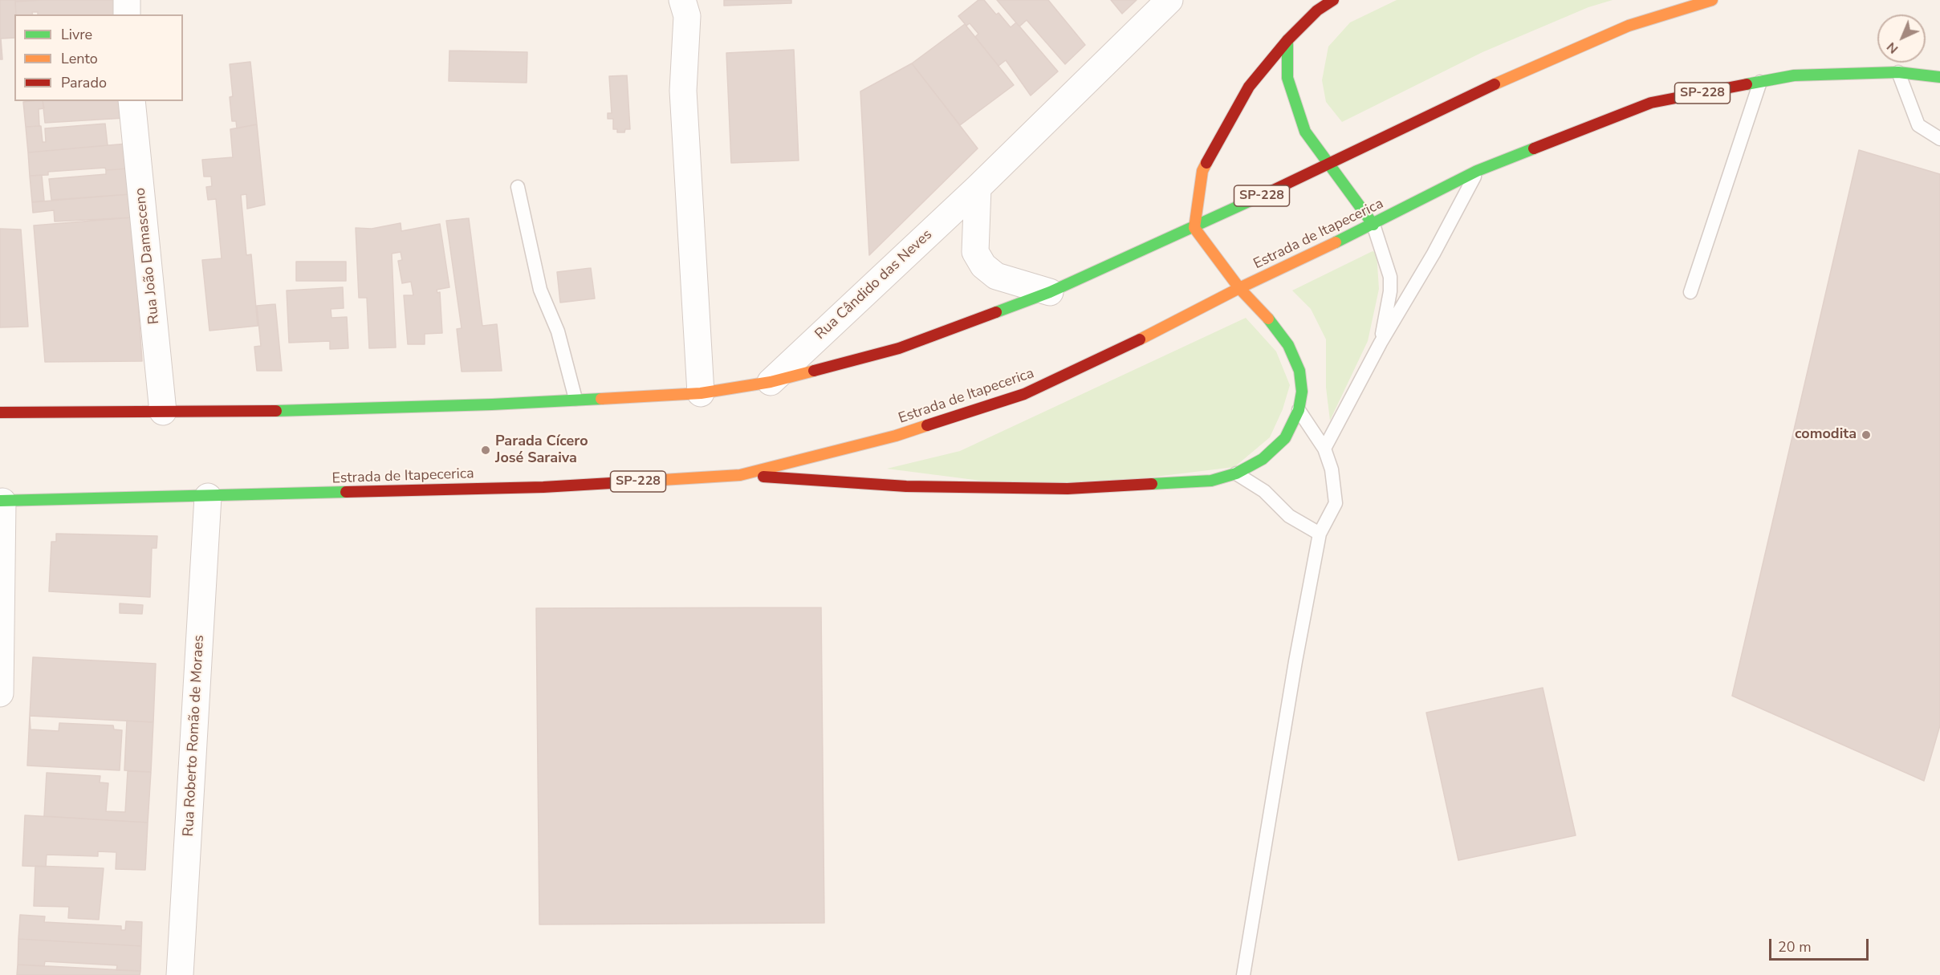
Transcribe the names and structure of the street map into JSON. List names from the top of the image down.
{
  "streets": {
    "main road": ["SP-228", "Estrada de Itapecerica"],
    "street": ["Rua João Damasceno", "Rua Cândido das Neves", "Rua Roberto Romão de Moraes"]
  },
  "crossings": [
    ["SP-228", "Rua João Damasceno"],
    ["SP-228", "Rua Cândido das Neves"],
    ["Estrada de Itapecerica", "Rua Roberto Romão de Moraes"]
  ],
  "places": ["comodita", "Parada Cícero José Saraiva"],
  "legend": ["Livre", "Lento", "Parado"],
  "scale_bar": "20 m",
  "north": "bottom left"
}
